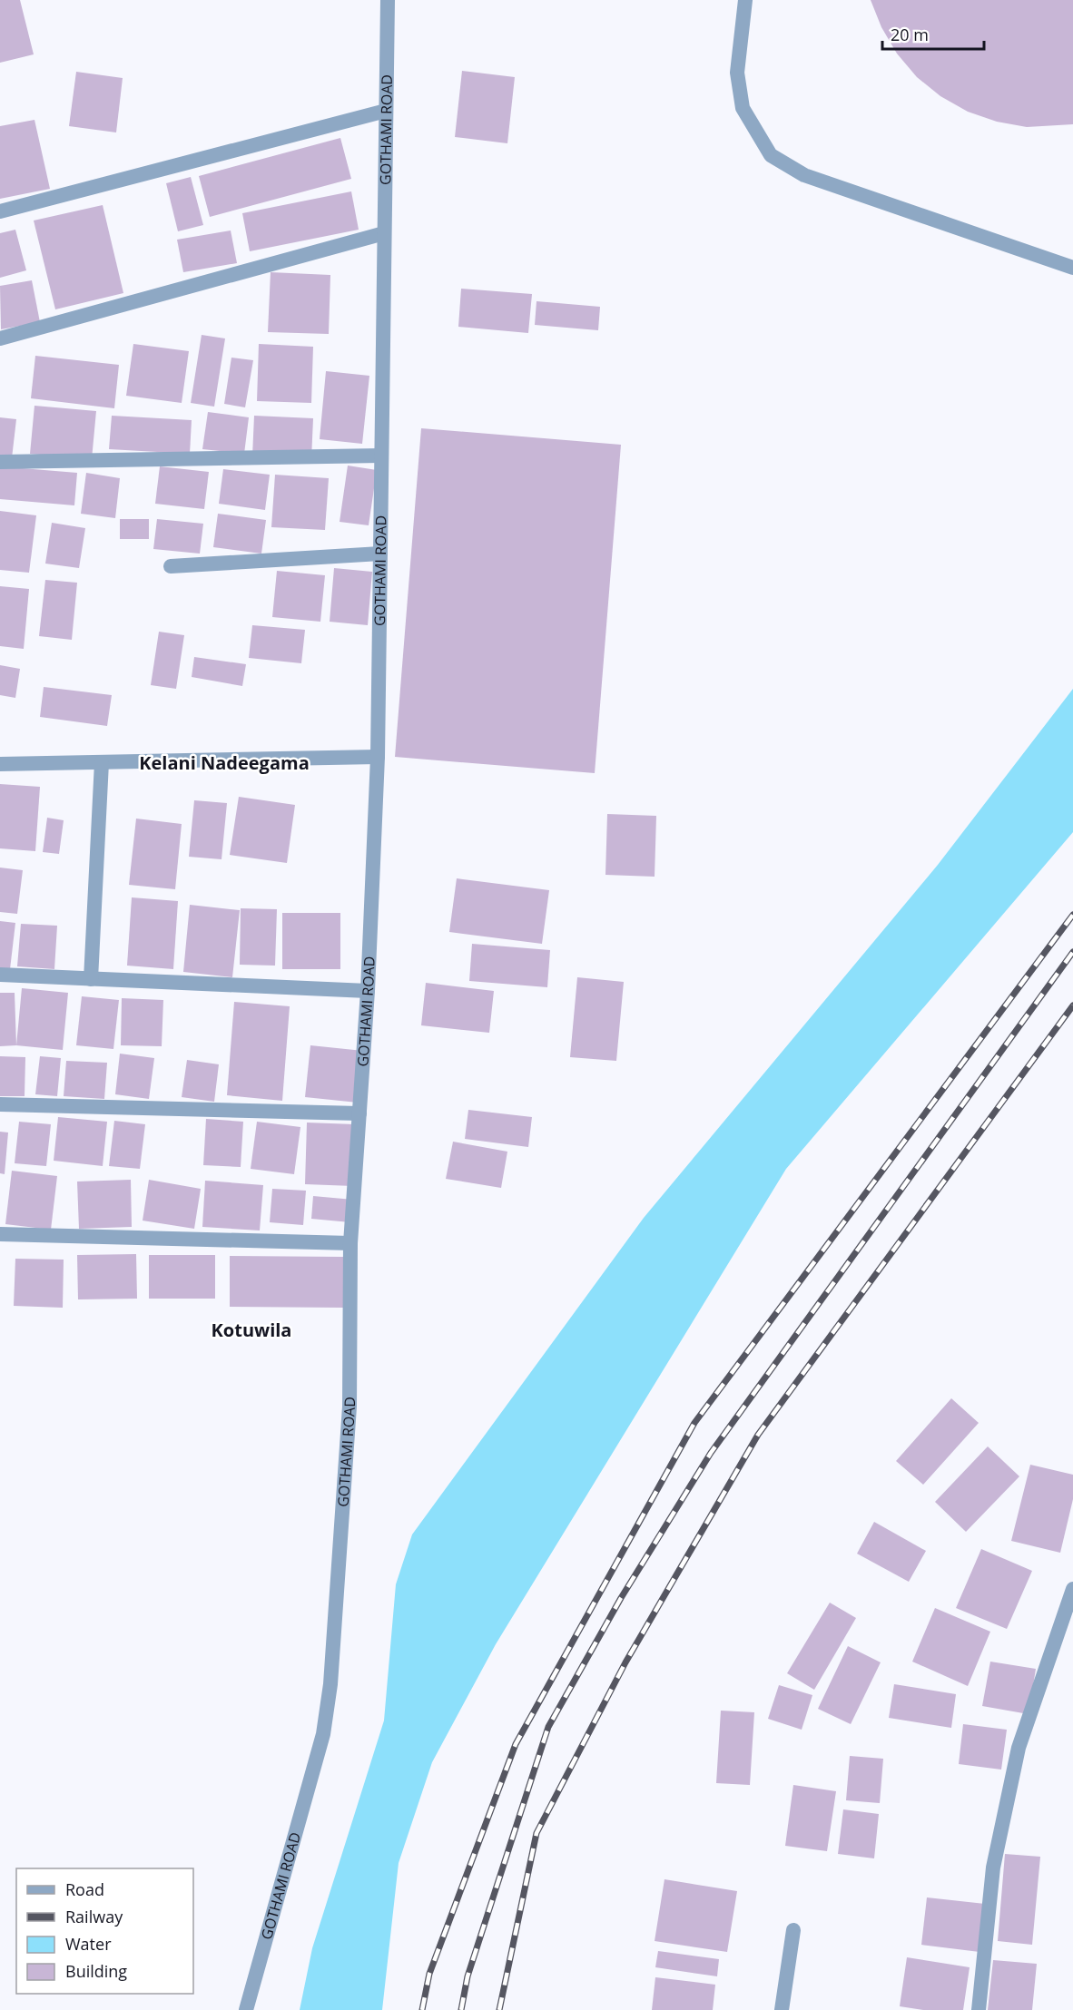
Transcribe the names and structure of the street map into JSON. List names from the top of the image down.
{
  "streets": {
    "street": ["GOTHAMI ROAD"]
  },
  "districts": ["Kelani Nadeegama", "Kotuwila"],
  "legend": [
    "Road",
    "Railway",
    "Water",
    "Building"
  ],
  "scale_bar": "20 m"
}
